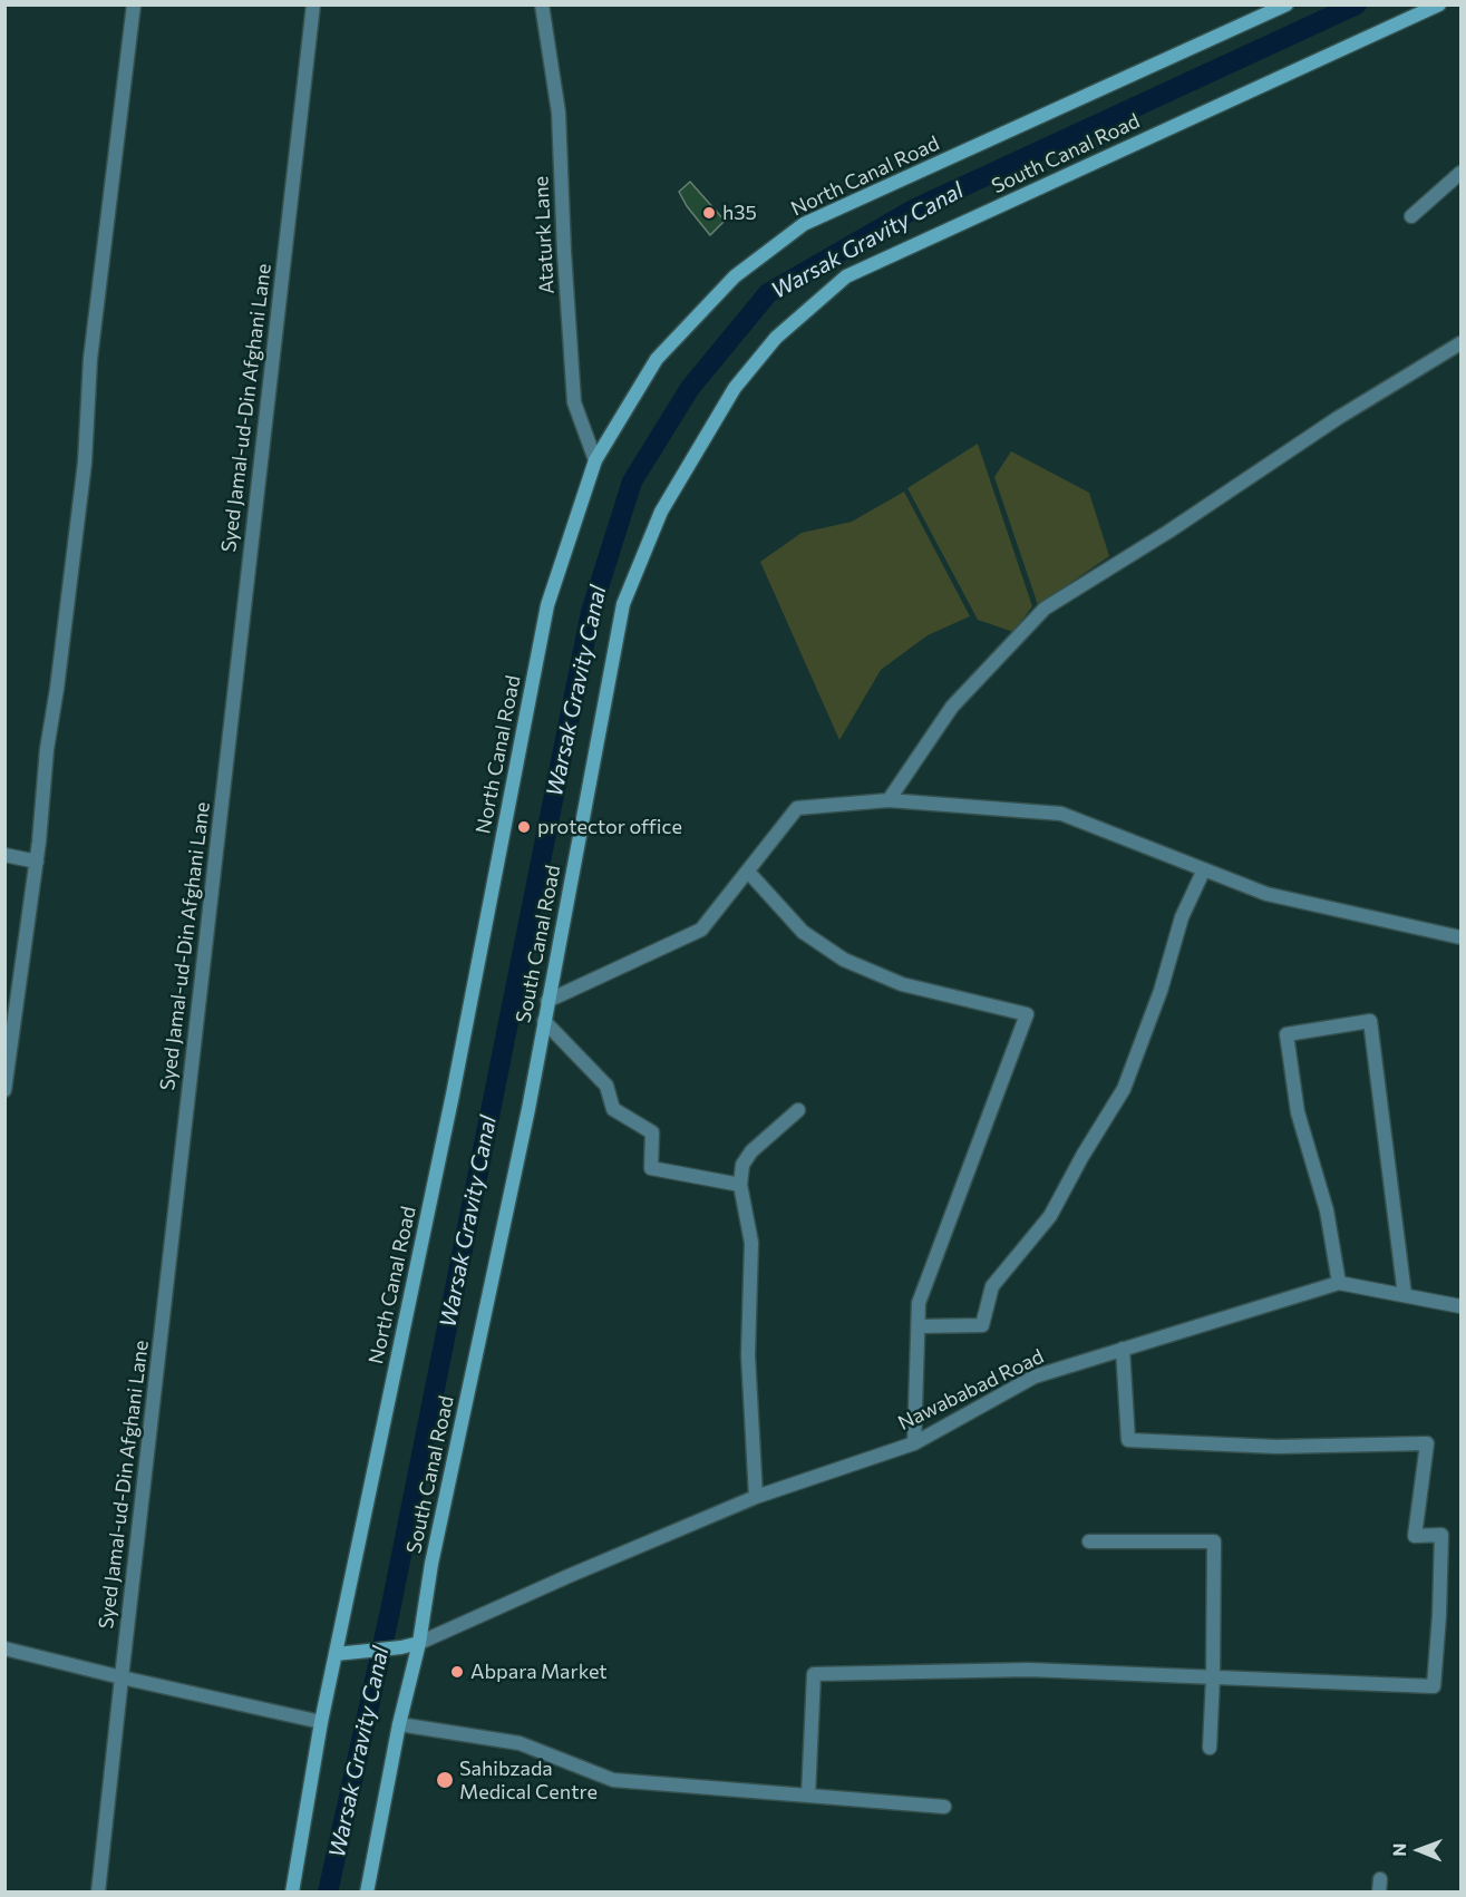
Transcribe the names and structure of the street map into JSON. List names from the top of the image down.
{
  "streets": {
    "main road": ["South Canal Road", "North Canal Road", "Nawababad Road"],
    "street": ["Ataturk Lane", "Syed Jamal-ud-Din Afghani Lane"]
  },
  "crossings": [
    ["South Canal Road", "Nawababad Road"],
    ["North Canal Road", "Ataturk Lane"],
    ["North Canal Road", "Nawababad Road"]
  ],
  "water": ["Warsak Gravity Canal"],
  "places": [
    "h35",
    "protector office",
    "Abpara Market",
    "Sahibzada Medical Centre"
  ],
  "north": "left"
}
